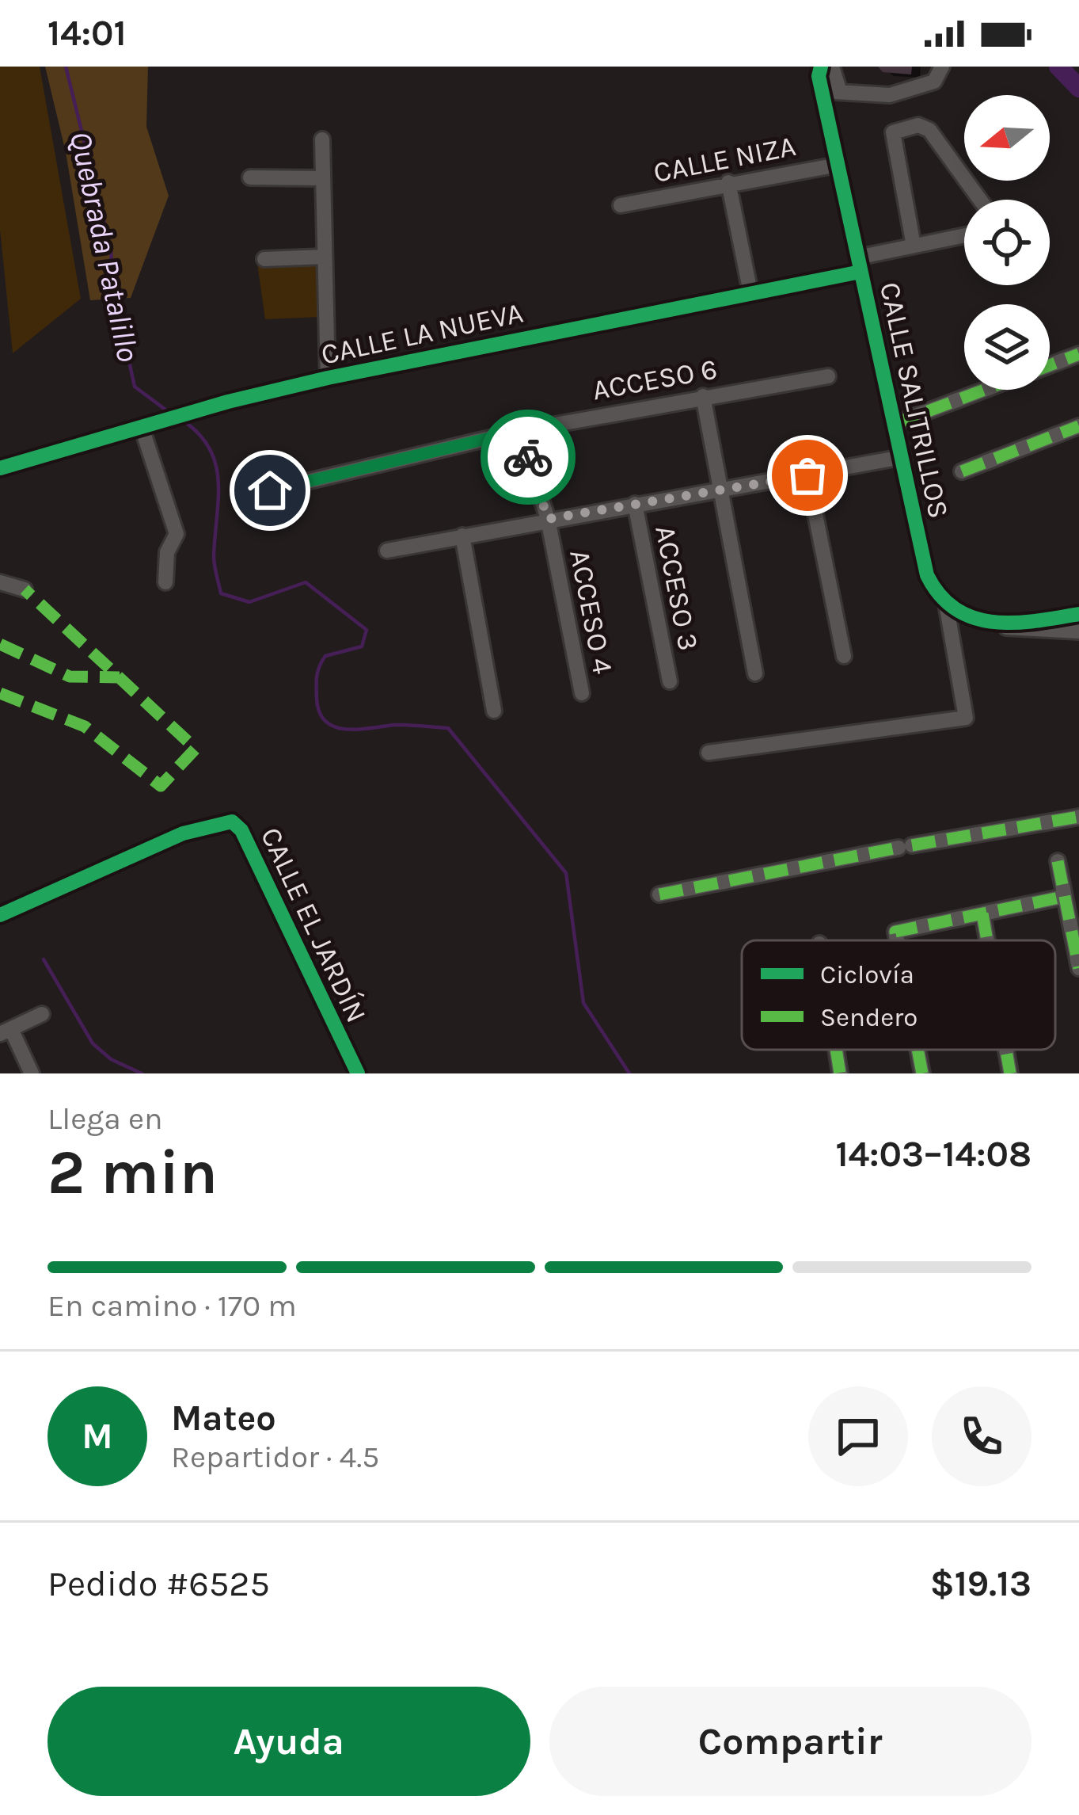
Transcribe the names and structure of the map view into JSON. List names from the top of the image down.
{
  "streets": {
    "street": [
      "CALLE NIZA",
      "CALLE LA NUEVA",
      "ACCESO 6",
      "CALLE SALITRILLOS",
      "ACCESO 3",
      "ACCESO 4",
      "CALLE EL JARDÍN"
    ]
  },
  "crossings": [
    ["CALLE NIZA", "CALLE SALITRILLOS"],
    ["CALLE LA NUEVA", "CALLE SALITRILLOS"],
    ["ACCESO 6", "ACCESO 4"]
  ],
  "water": ["Quebrada Patalillo"],
  "legend": ["Ciclovía", "Sendero"],
  "north": "left",
  "page": {
    "status": "14:01",
    "heading": ["2 min", "Llega en", "14:03–14:08"],
    "panel": [
      "Mateo",
      "Repartidor · 4.5",
      "Pedido #6525",
      "$19.13"
    ],
    "bar": "En camino · 170 m",
    "round": "M",
    "buttons": ["Ayuda", "Compartir"]
  }
}
